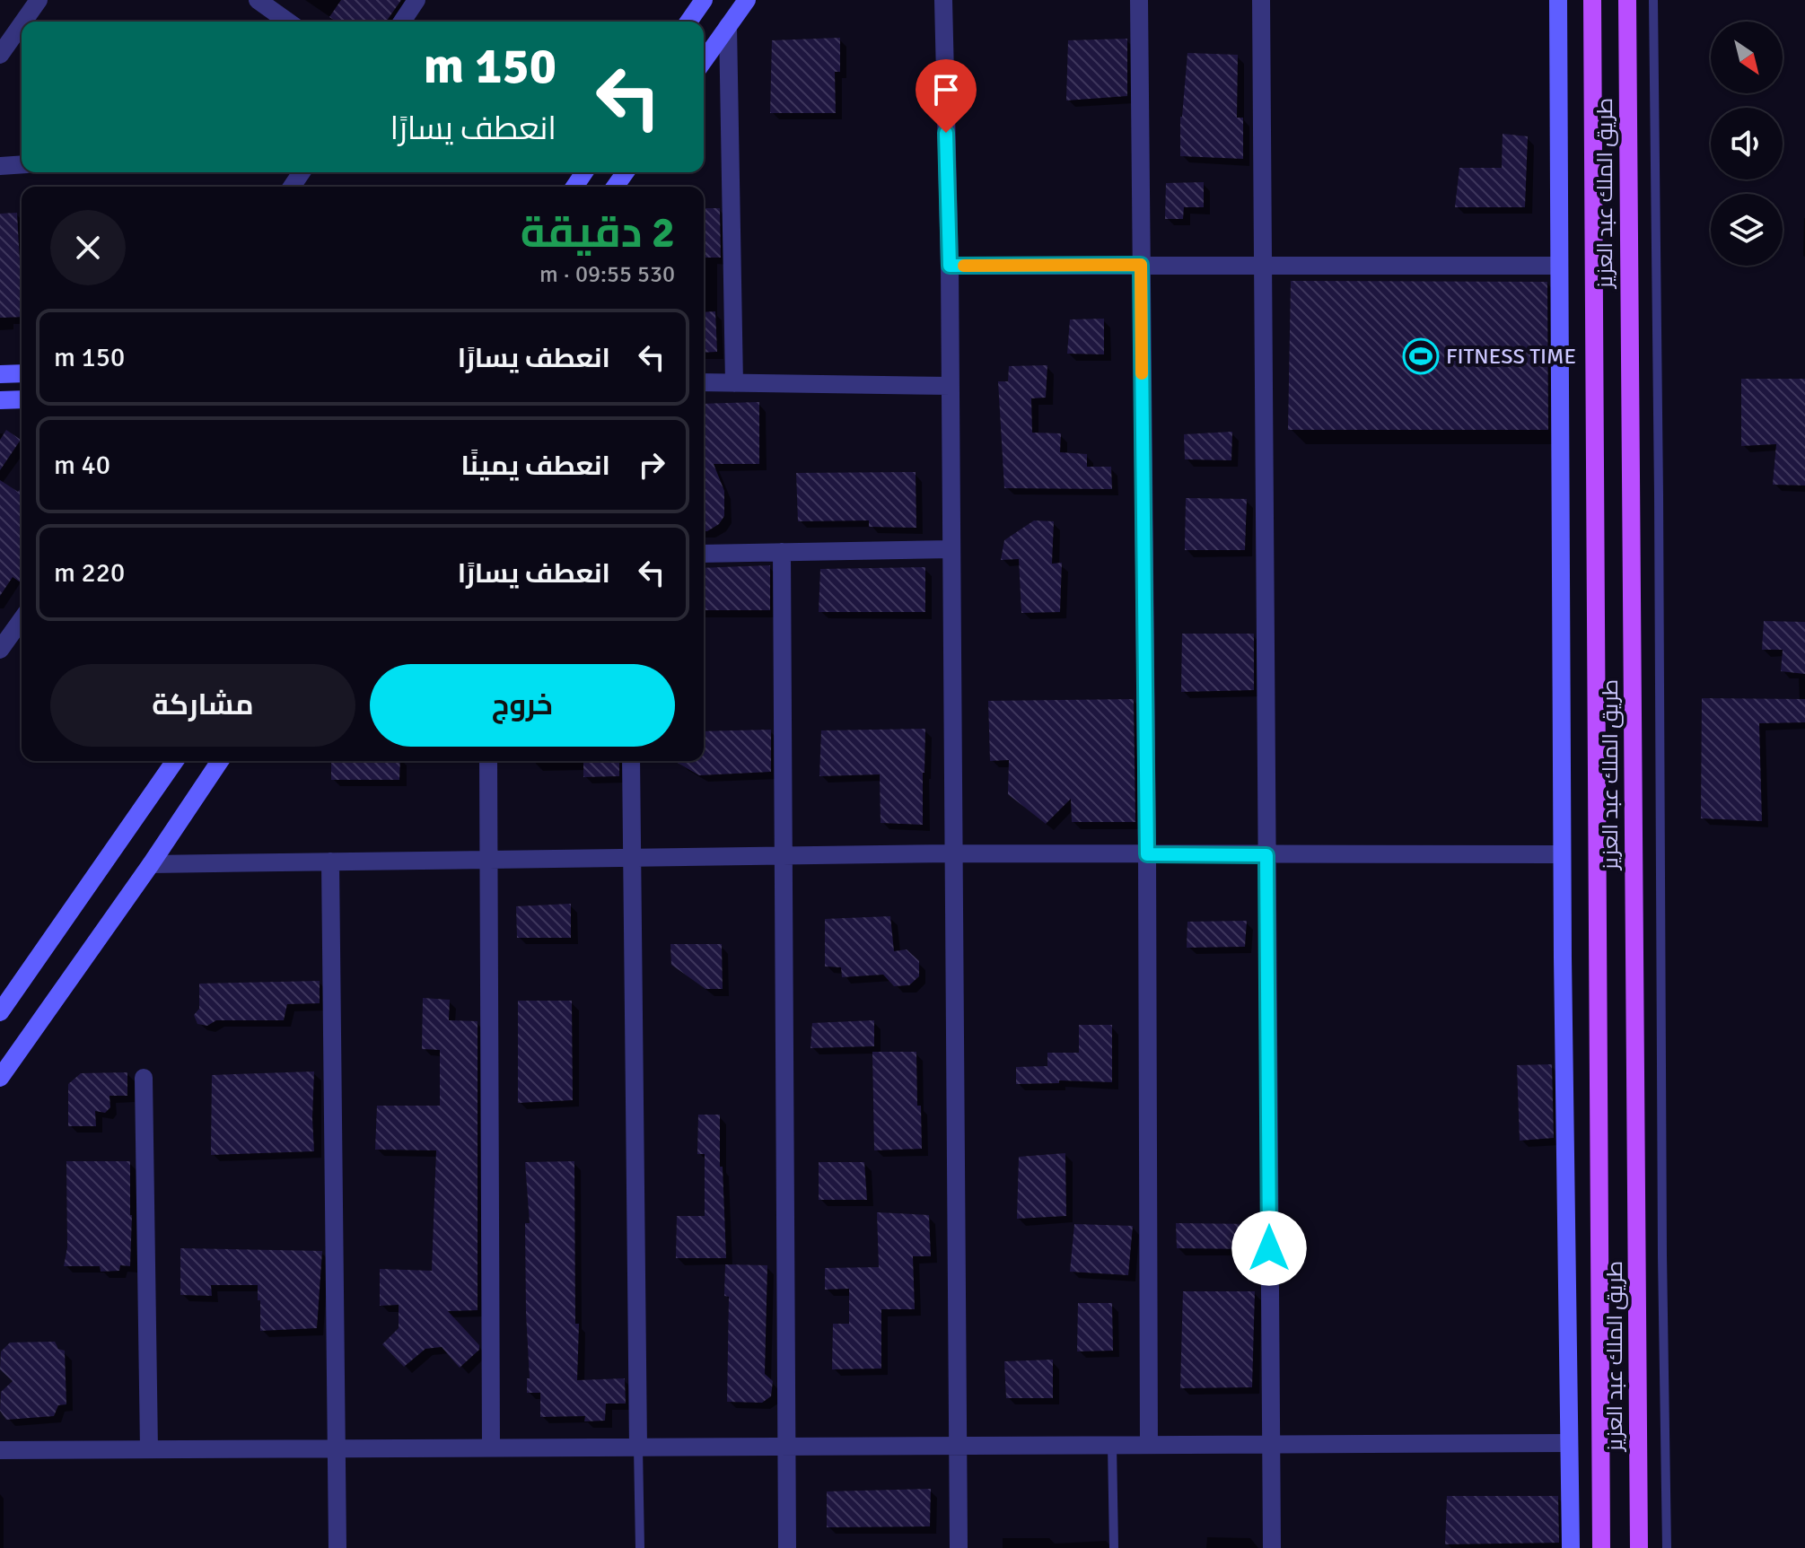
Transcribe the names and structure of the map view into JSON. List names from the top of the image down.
{
  "streets": {
    "main road": ["طريق الملك عبد العزيز"]
  },
  "places": {
    "sports": ["FITNESS TIME"]
  },
  "north": "bottom right",
  "page": {
    "turn": ["150 m", "انعطف يسارًا"],
    "heading": ["2 دقيقة", "530 m · 09:55"],
    "list": [
      {
        "name": "انعطف يسارًا",
        "value": "150 m"
      },
      {
        "name": "انعطف يمينًا",
        "value": "40 m"
      },
      {
        "name": "انعطف يسارًا",
        "value": "220 m"
      }
    ],
    "buttons": ["خروج", "مشاركة"]
  }
}
